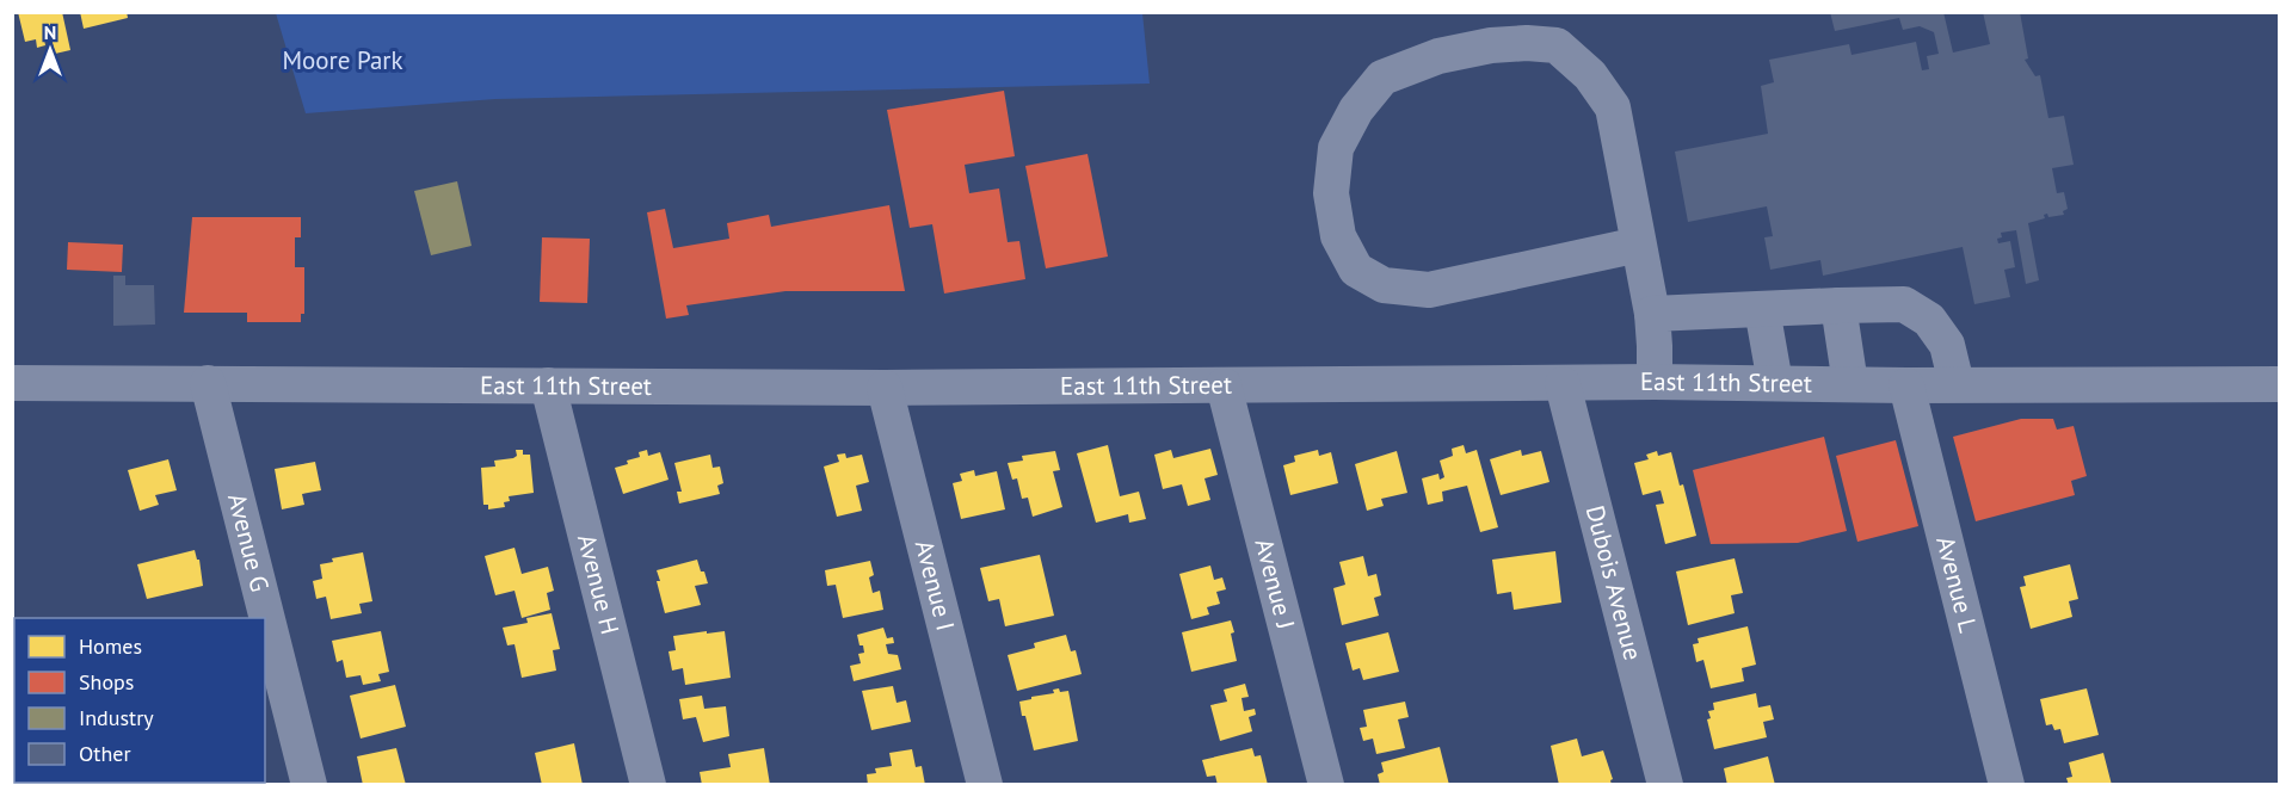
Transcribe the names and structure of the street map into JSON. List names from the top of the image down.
{
  "streets": {
    "street": [
      "East 11th Street",
      "Avenue G",
      "Avenue H",
      "Avenue J",
      "Dubois Avenue",
      "Avenue L",
      "Avenue I"
    ]
  },
  "crossings": [
    ["East 11th Street", "Avenue G"],
    ["East 11th Street", "Avenue H"],
    ["East 11th Street", "Avenue J"],
    ["East 11th Street", "Dubois Avenue"],
    ["East 11th Street", "Avenue L"],
    ["East 11th Street", "Avenue I"]
  ],
  "parks": ["Moore Park"],
  "legend": [
    "Homes",
    "Shops",
    "Industry",
    "Other"
  ],
  "north": "top"
}
